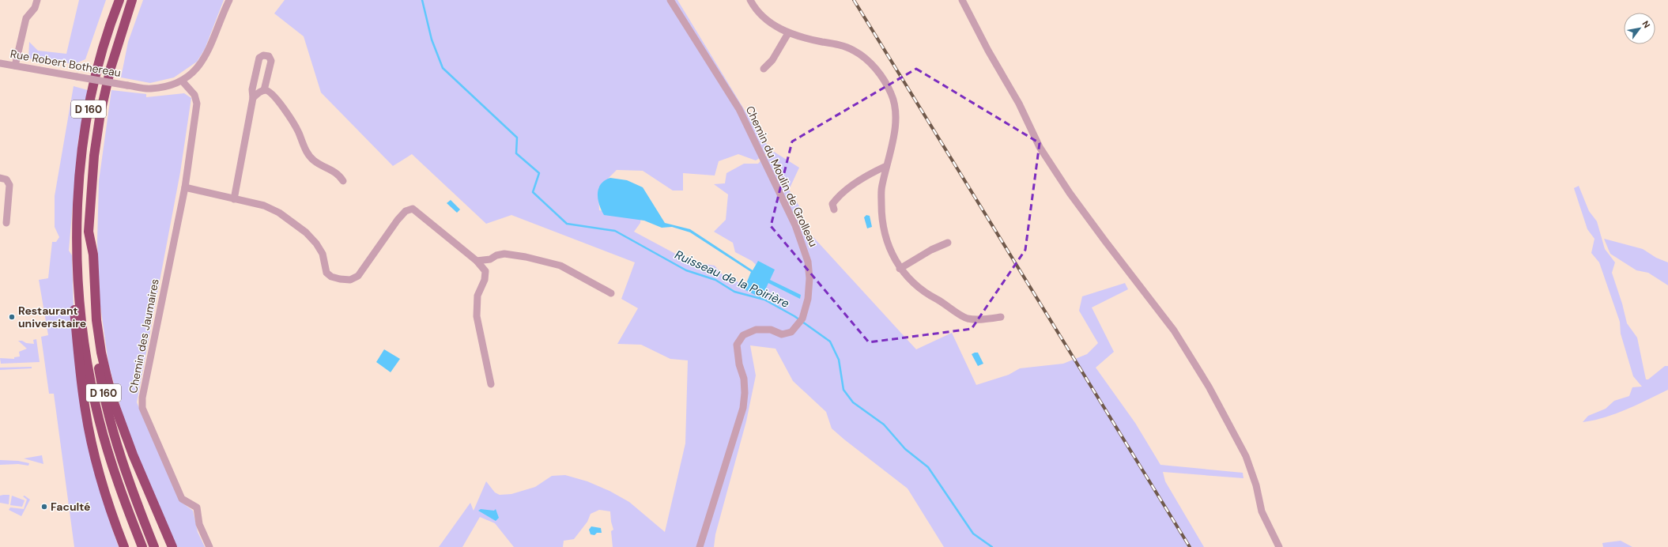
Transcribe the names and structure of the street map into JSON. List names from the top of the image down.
{
  "streets": {
    "highway": ["D 160"],
    "street": ["Rue Robert Bothereau", "Chemin du Moulin de Grolleau", "Chemin des Jaumaires"]
  },
  "crossings": [
    ["Rue Robert Bothereau", "Chemin des Jaumaires"]
  ],
  "water": ["Ruisseau de la Poirière"],
  "places": ["Restaurant universitaire", "Faculté"],
  "north": "top right"
}
